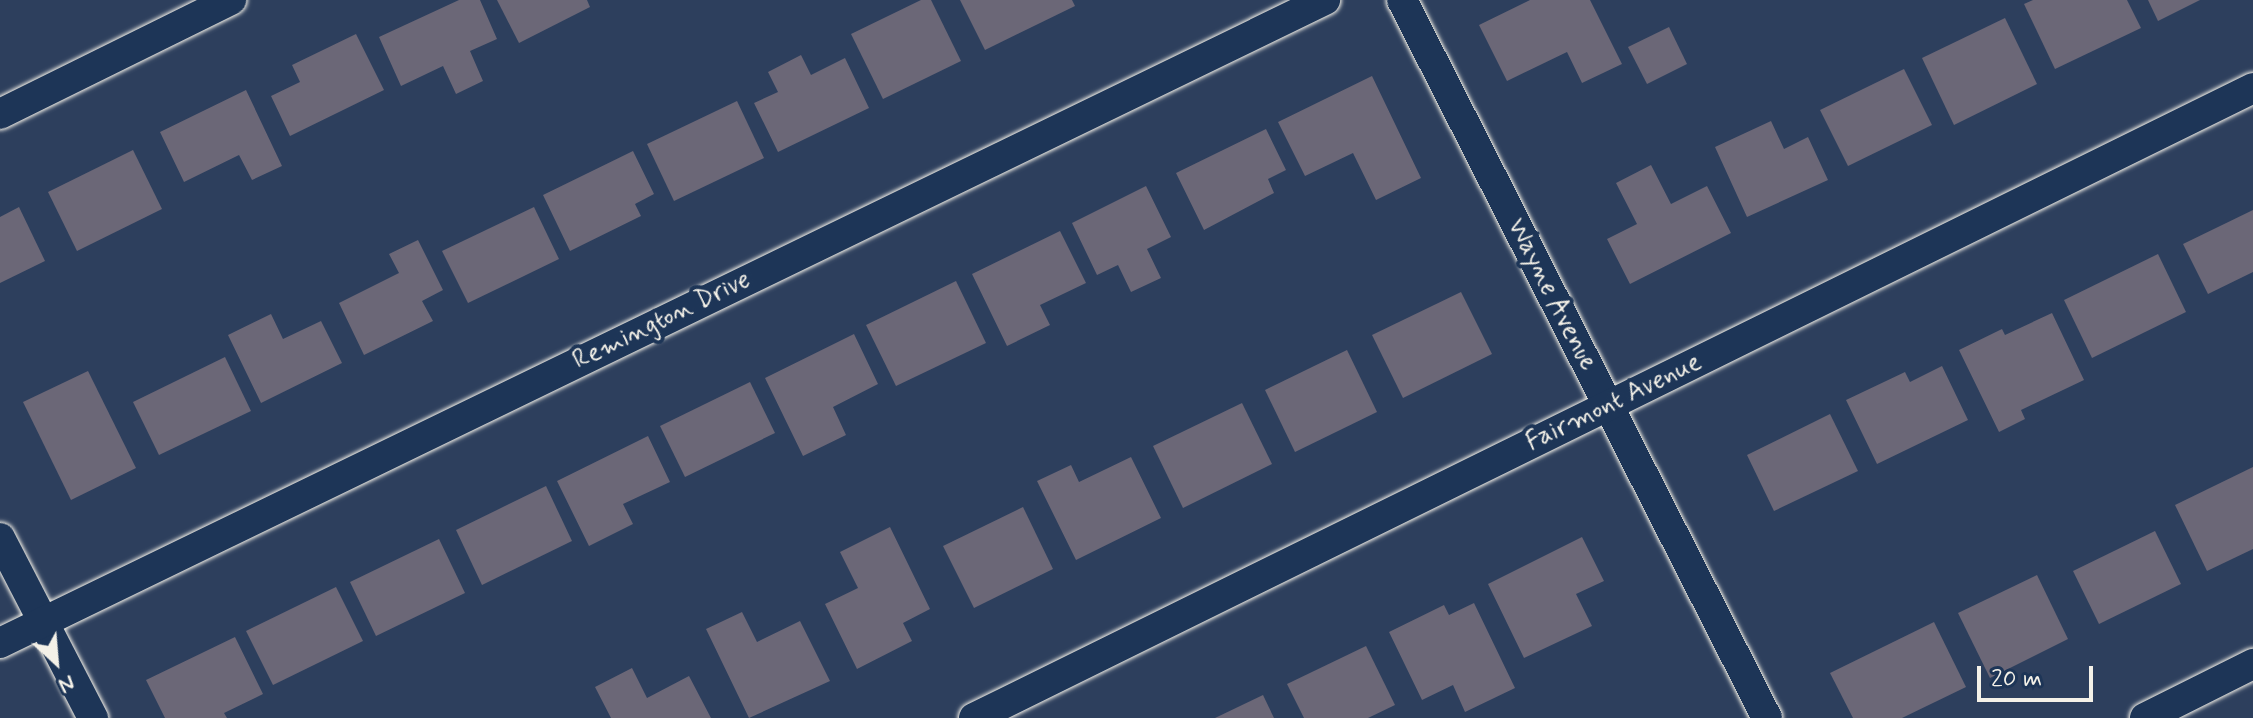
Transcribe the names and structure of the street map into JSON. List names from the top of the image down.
{
  "streets": {
    "street": ["Wayne Avenue", "Remington Drive", "Fairmont Avenue"]
  },
  "crossings": [
    ["Wayne Avenue", "Fairmont Avenue"]
  ],
  "scale_bar": "20 m",
  "north": "bottom right"
}
